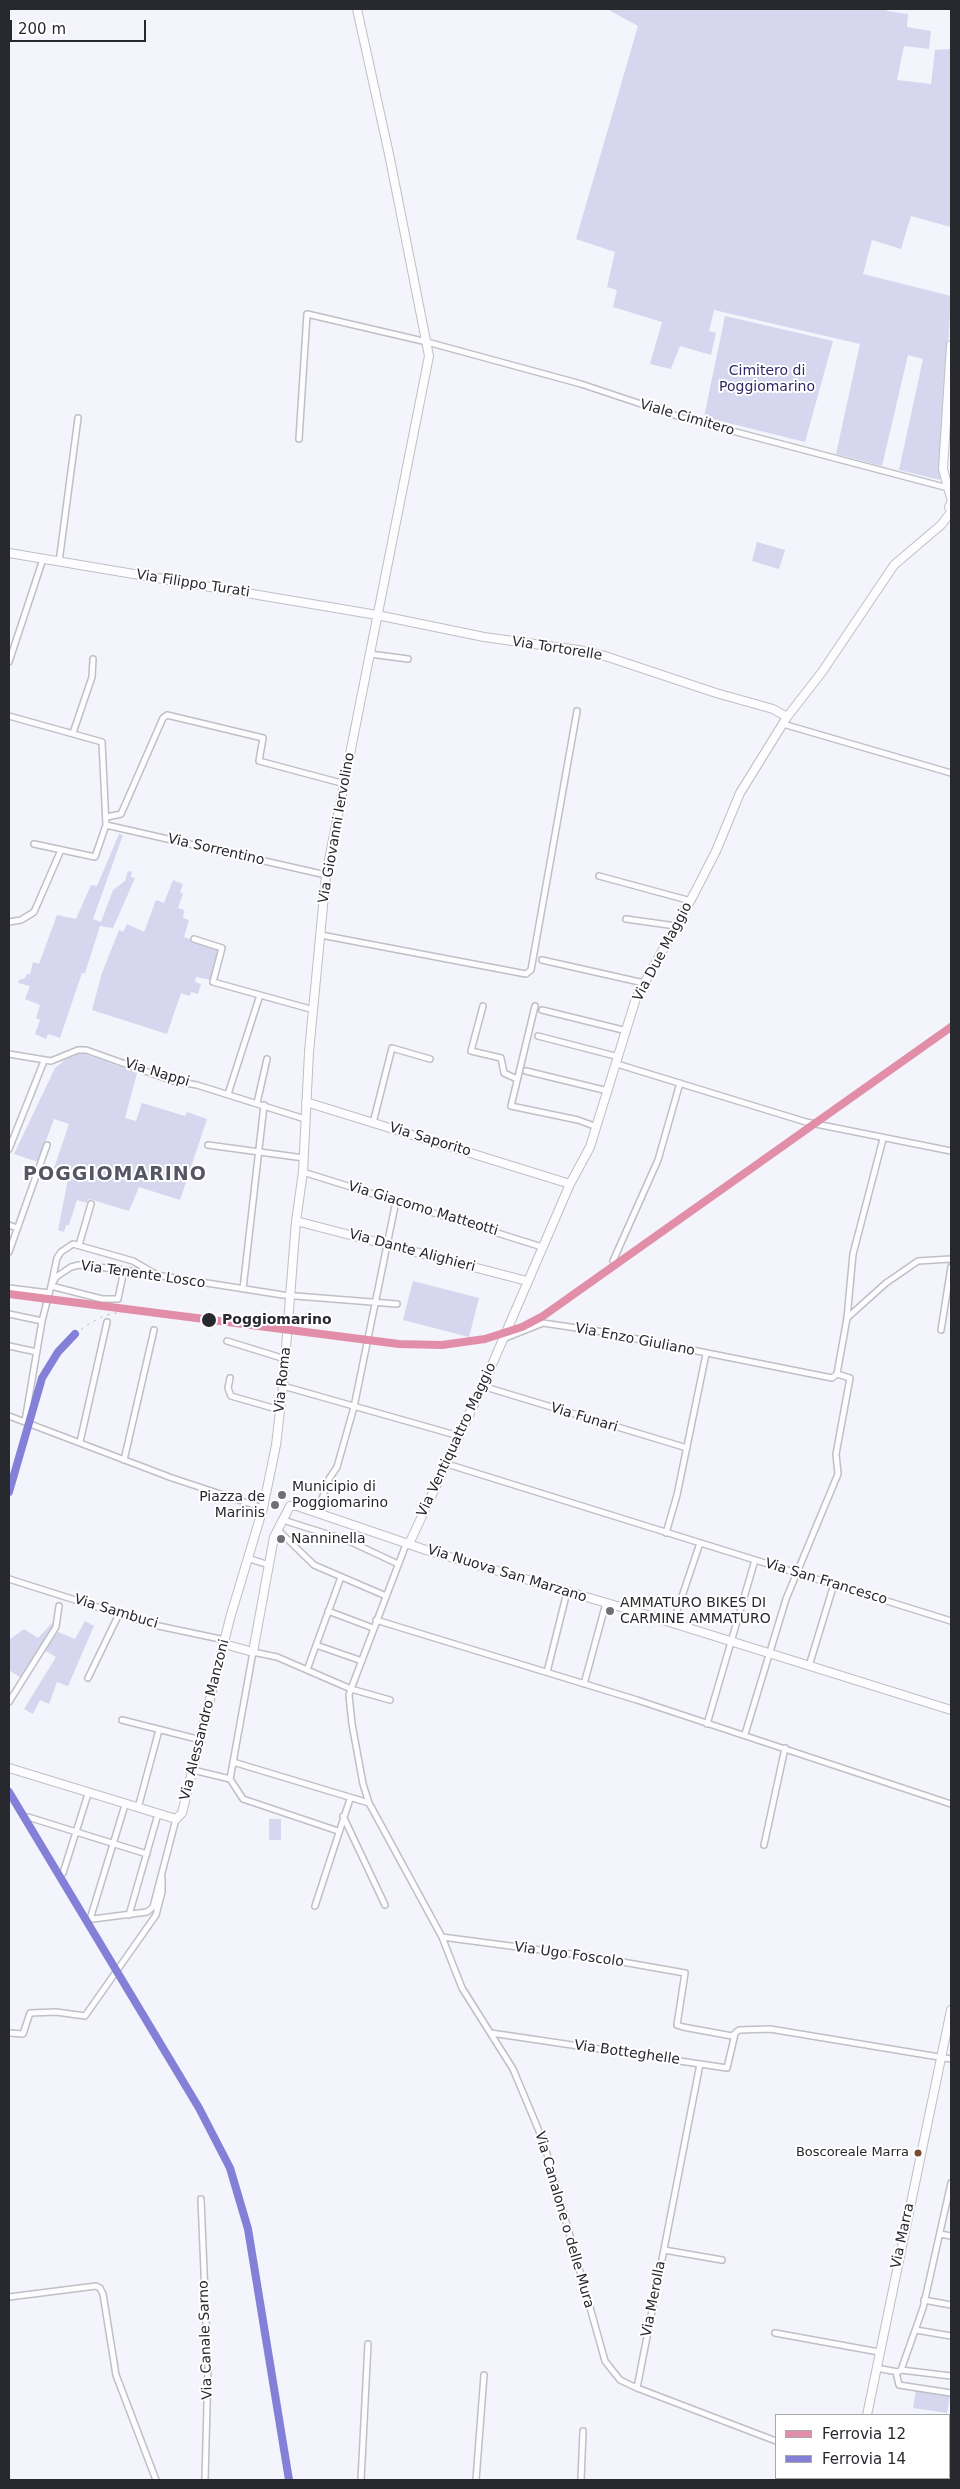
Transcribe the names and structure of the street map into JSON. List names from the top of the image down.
{
  "streets": {
    "main road": [
      "Via Filippo Turati",
      "Via Tortorelle",
      "Via Giovanni Iervolino",
      "Via Due Maggio",
      "Via Saporito",
      "Via Dante Alighieri",
      "Via Roma",
      "Via Ventiquattro Maggio",
      "Via Nuova San Marzano",
      "Via Alessandro Manzoni",
      "Via Marra"
    ],
    "street": [
      "Viale Cimitero",
      "Via Sorrentino",
      "Via Nappi",
      "Via Giacomo Matteotti",
      "Via Tenente Losco",
      "Via Enzo Giuliano",
      "Via Funari",
      "Via San Francesco",
      "Via Sambuci",
      "Via Ugo Foscolo",
      "Via Botteghelle",
      "Via Canalone o delle Mura",
      "Via Merolla",
      "Via Canale Sarno"
    ]
  },
  "crossings": [
    ["Viale Cimitero", "Via Giovanni Iervolino"],
    ["Via Filippo Turati", "Via Tortorelle"],
    ["Via Filippo Turati", "Via Giovanni Iervolino"],
    ["Via Tortorelle", "Via Giovanni Iervolino"],
    ["Via Tortorelle", "Via Due Maggio"],
    ["Via Giovanni Iervolino", "Via Sorrentino"],
    ["Via Giovanni Iervolino", "Via Saporito"],
    ["Via Due Maggio", "Via Saporito"],
    ["Via Due Maggio", "Via Giacomo Matteotti"],
    ["Via Due Maggio", "Via Dante Alighieri"],
    ["Via Due Maggio", "Via Ventiquattro Maggio"],
    ["Via Nappi", "Via Roma"],
    ["Via Giacomo Matteotti", "Via Roma"],
    ["Via Dante Alighieri", "Via Roma"],
    ["Via Dante Alighieri", "Via Ventiquattro Maggio"],
    ["Via Tenente Losco", "Via Roma"],
    ["Via Enzo Giuliano", "Via Funari"],
    ["Via Enzo Giuliano", "Via Ventiquattro Maggio"],
    ["Via Enzo Giuliano", "Via San Francesco"],
    ["Via Roma", "Via Alessandro Manzoni"],
    ["Via Funari", "Via Ventiquattro Maggio"],
    ["Via Ventiquattro Maggio", "Via Nuova San Marzano"],
    ["Via Sambuci", "Via Alessandro Manzoni"],
    ["Via Ugo Foscolo", "Via Botteghelle"],
    ["Via Ugo Foscolo", "Via Canalone o delle Mura"],
    ["Via Ugo Foscolo", "Via Marra"],
    ["Via Botteghelle", "Via Canalone o delle Mura"],
    ["Via Botteghelle", "Via Merolla"],
    ["Via Canalone o delle Mura", "Via Merolla"]
  ],
  "districts": ["POGGIOMARINO"],
  "parks": ["Cimitero di Poggiomarino"],
  "places": [
    "Poggiomarino",
    "Municipio di Poggiomarino",
    "Piazza de Marinis",
    "Nanninella",
    "AMMATURO BIKES DI CARMINE AMMATURO",
    "Boscoreale Marra"
  ],
  "lines": ["rail line 12", "rail line 14"],
  "legend": ["Ferrovia 12", "Ferrovia 14"],
  "scale_bar": "200 m"
}
